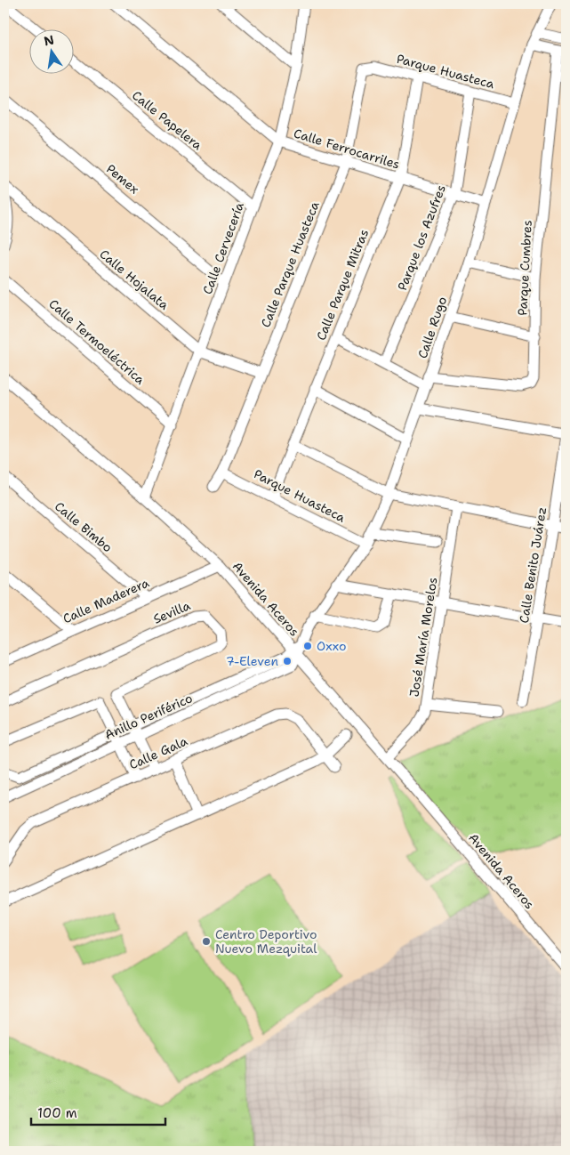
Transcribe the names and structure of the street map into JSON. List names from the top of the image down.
{
  "streets": {
    "street": [
      "Parque Huasteca",
      "Calle Papelera",
      "Calle Ferrocarriles",
      "Pemex",
      "Parque los Azufres",
      "Calle Cervecería",
      "Calle Parque Huasteca",
      "Parque Cumbres",
      "Calle Hojalata",
      "Calle Parque Mitras",
      "Calle Rugo",
      "Calle Termoeléctrica",
      "Calle Bimbo",
      "Calle Benito Juárez",
      "Avenida Aceros",
      "Calle Maderera",
      "Sevilla",
      "José María Morelos",
      "Anillo Periférico",
      "Calle Gala"
    ]
  },
  "crossings": [
    ["Parque Huasteca", "Parque los Azufres"],
    ["Parque Huasteca", "Calle Parque Huasteca"],
    ["Parque Huasteca", "Calle Parque Mitras"],
    ["Parque Huasteca", "Calle Rugo"],
    ["Calle Papelera", "Calle Cervecería"],
    ["Calle Ferrocarriles", "Parque los Azufres"],
    ["Calle Ferrocarriles", "Calle Cervecería"],
    ["Calle Ferrocarriles", "Calle Parque Huasteca"],
    ["Calle Ferrocarriles", "Calle Parque Mitras"],
    ["Calle Ferrocarriles", "Calle Rugo"],
    ["Pemex", "Calle Cervecería"],
    ["Calle Cervecería", "Calle Hojalata"],
    ["Calle Cervecería", "Calle Termoeléctrica"],
    ["Calle Cervecería", "Avenida Aceros"],
    ["Calle Parque Huasteca", "Calle Hojalata"],
    ["Parque Cumbres", "Calle Rugo"],
    ["Calle Rugo", "Avenida Aceros"],
    ["Calle Rugo", "Anillo Periférico"],
    ["Calle Bimbo", "Calle Maderera"],
    ["Avenida Aceros", "Calle Maderera"],
    ["Avenida Aceros", "José María Morelos"],
    ["Avenida Aceros", "Anillo Periférico"],
    ["Sevilla", "Anillo Periférico"]
  ],
  "places": ["Oxxo", "7-Eleven", "Centro Deportivo Nuevo Mezquital"],
  "scale_bar": "100 m",
  "north": "top"
}
